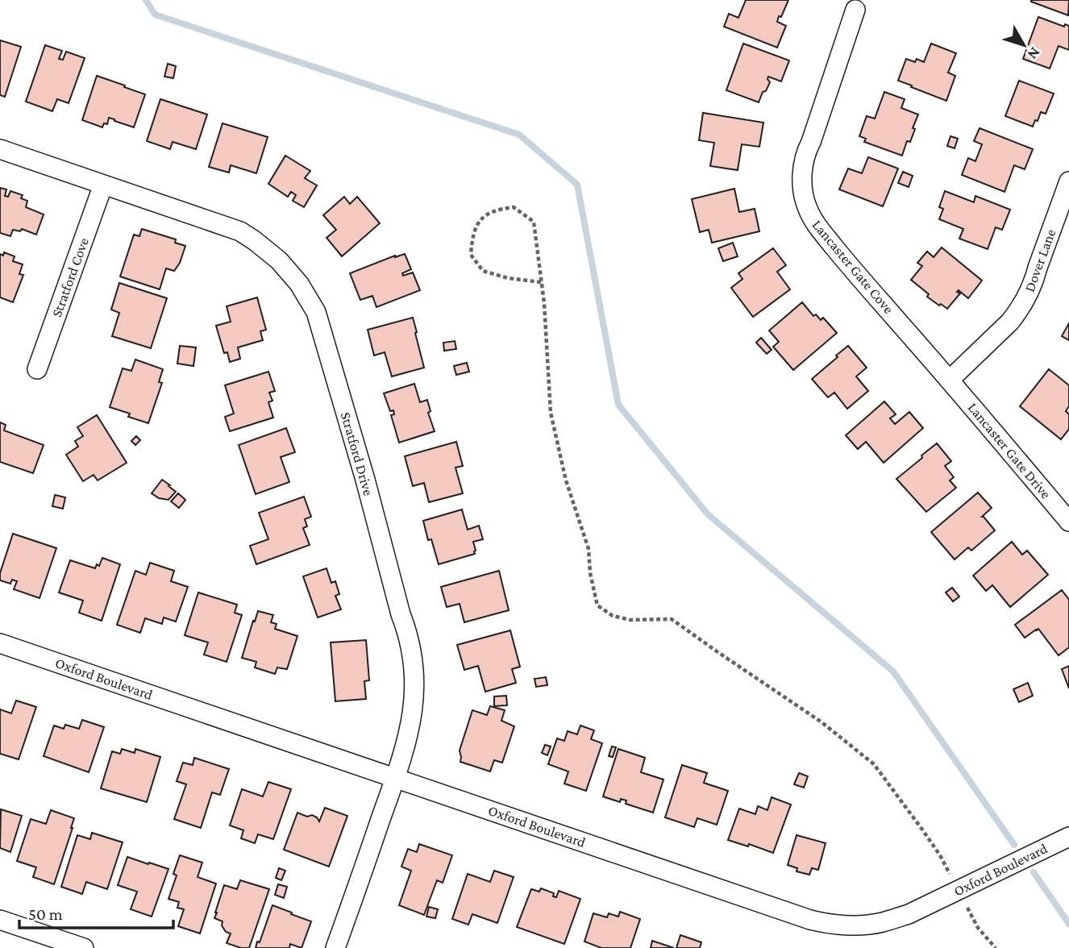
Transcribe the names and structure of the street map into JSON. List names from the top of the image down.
{
  "streets": {
    "street": [
      "Dover Lane",
      "Lancaster Gate Cove",
      "Stratford Cove",
      "Lancaster Gate Drive",
      "Stratford Drive",
      "Oxford Boulevard"
    ]
  },
  "crossings": [
    ["Dover Lane", "Lancaster Gate Cove"],
    ["Dover Lane", "Lancaster Gate Drive"],
    ["Lancaster Gate Cove", "Lancaster Gate Drive"],
    ["Stratford Cove", "Stratford Drive"],
    ["Stratford Drive", "Oxford Boulevard"]
  ],
  "scale_bar": "50 m",
  "north": "bottom right"
}
